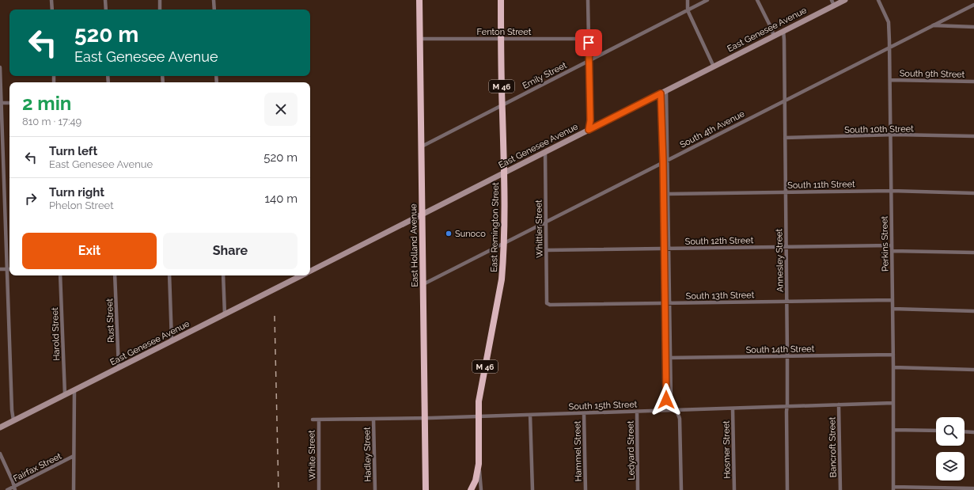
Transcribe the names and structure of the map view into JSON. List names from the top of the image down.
{
  "streets": {
    "highway": ["M 46", "East Remington Street", "East Holland Avenue"],
    "main road": ["East Genesee Avenue"],
    "street": [
      "Fenton Street",
      "South 9th Street",
      "Emily Street",
      "South 4th Avenue",
      "South 10th Street",
      "South 11th Street",
      "Whittier Street",
      "South 12th Street",
      "Perkins Street",
      "Annesley Street",
      "South 13th Street",
      "Rust Street",
      "Harold Street",
      "South 14th Street",
      "South 15th Street",
      "Bancroft Street",
      "Hosmer Street",
      "Ledyard Street",
      "Hammel Street",
      "Hadley Street",
      "White Street",
      "Fairfax Street"
    ]
  },
  "crossings": [
    ["East Genesee Avenue", "East Remington Street"],
    ["East Genesee Avenue", "Whittier Street"],
    ["East Genesee Avenue", "East Holland Avenue"],
    ["East Genesee Avenue", "Annesley Street"],
    ["East Genesee Avenue", "Rust Street"],
    ["East Genesee Avenue", "Harold Street"],
    ["Fenton Street", "East Remington Street"],
    ["Fenton Street", "East Holland Avenue"],
    ["South 9th Street", "Perkins Street"],
    ["Emily Street", "East Remington Street"],
    ["Emily Street", "East Holland Avenue"],
    ["South 4th Avenue", "East Remington Street"],
    ["South 4th Avenue", "Whittier Street"],
    ["South 4th Avenue", "Perkins Street"],
    ["South 4th Avenue", "East Holland Avenue"],
    ["South 4th Avenue", "Annesley Street"],
    ["South 10th Street", "Perkins Street"],
    ["South 10th Street", "Annesley Street"],
    ["South 11th Street", "Perkins Street"],
    ["South 11th Street", "Annesley Street"],
    ["East Remington Street", "South 15th Street"],
    ["Whittier Street", "South 12th Street"],
    ["Whittier Street", "South 13th Street"],
    ["South 12th Street", "Perkins Street"],
    ["South 12th Street", "Annesley Street"],
    ["Perkins Street", "South 13th Street"],
    ["Perkins Street", "South 14th Street"],
    ["Perkins Street", "South 15th Street"],
    ["East Holland Avenue", "South 15th Street"],
    ["Annesley Street", "South 13th Street"],
    ["Annesley Street", "South 14th Street"],
    ["Annesley Street", "South 15th Street"],
    ["South 15th Street", "Bancroft Street"],
    ["South 15th Street", "Hosmer Street"],
    ["South 15th Street", "Ledyard Street"],
    ["South 15th Street", "Hammel Street"],
    ["South 15th Street", "Hadley Street"],
    ["South 15th Street", "White Street"]
  ],
  "places": ["Sunoco"],
  "page": {
    "turn": ["520 m", "East Genesee Avenue"],
    "heading": ["2 min", "810 m · 17:49"],
    "list": [
      {
        "name": "Turn left",
        "note": "East Genesee Avenue",
        "value": "520 m"
      },
      {
        "name": "Turn right",
        "note": "Phelon Street",
        "value": "140 m"
      }
    ],
    "buttons": ["Exit", "Share"]
  }
}
